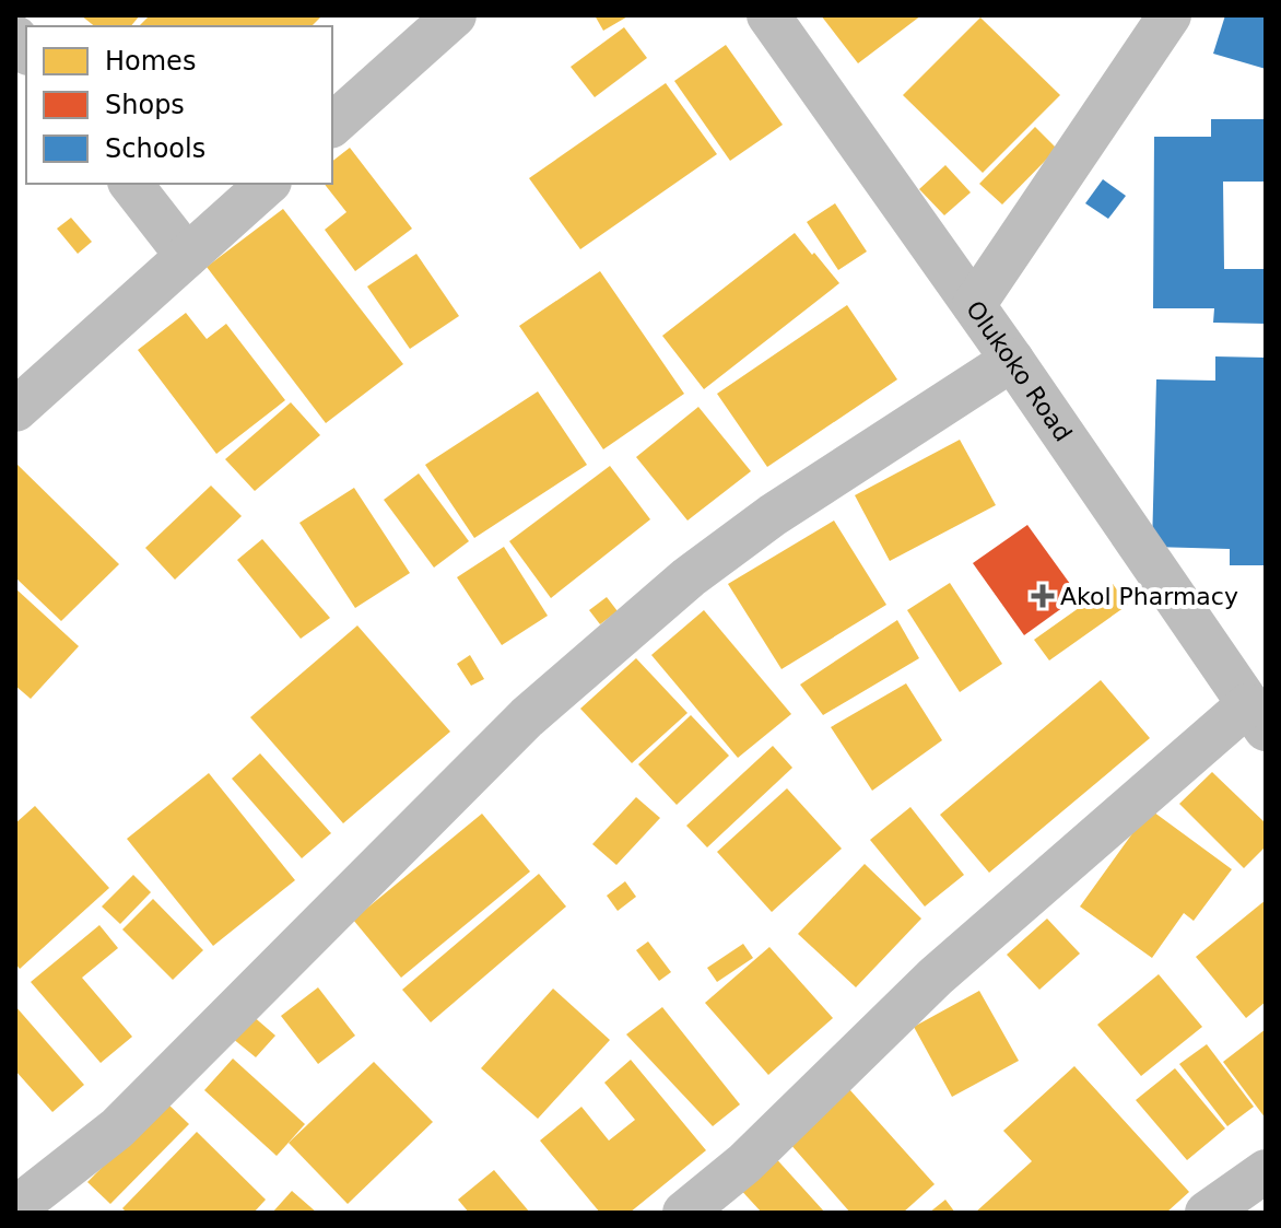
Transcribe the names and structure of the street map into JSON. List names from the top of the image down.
{
  "streets": {
    "street": ["Olukoko Road"]
  },
  "places": {
    "health": ["Akol Pharmacy"]
  },
  "legend": ["Homes", "Shops", "Schools"]
}
